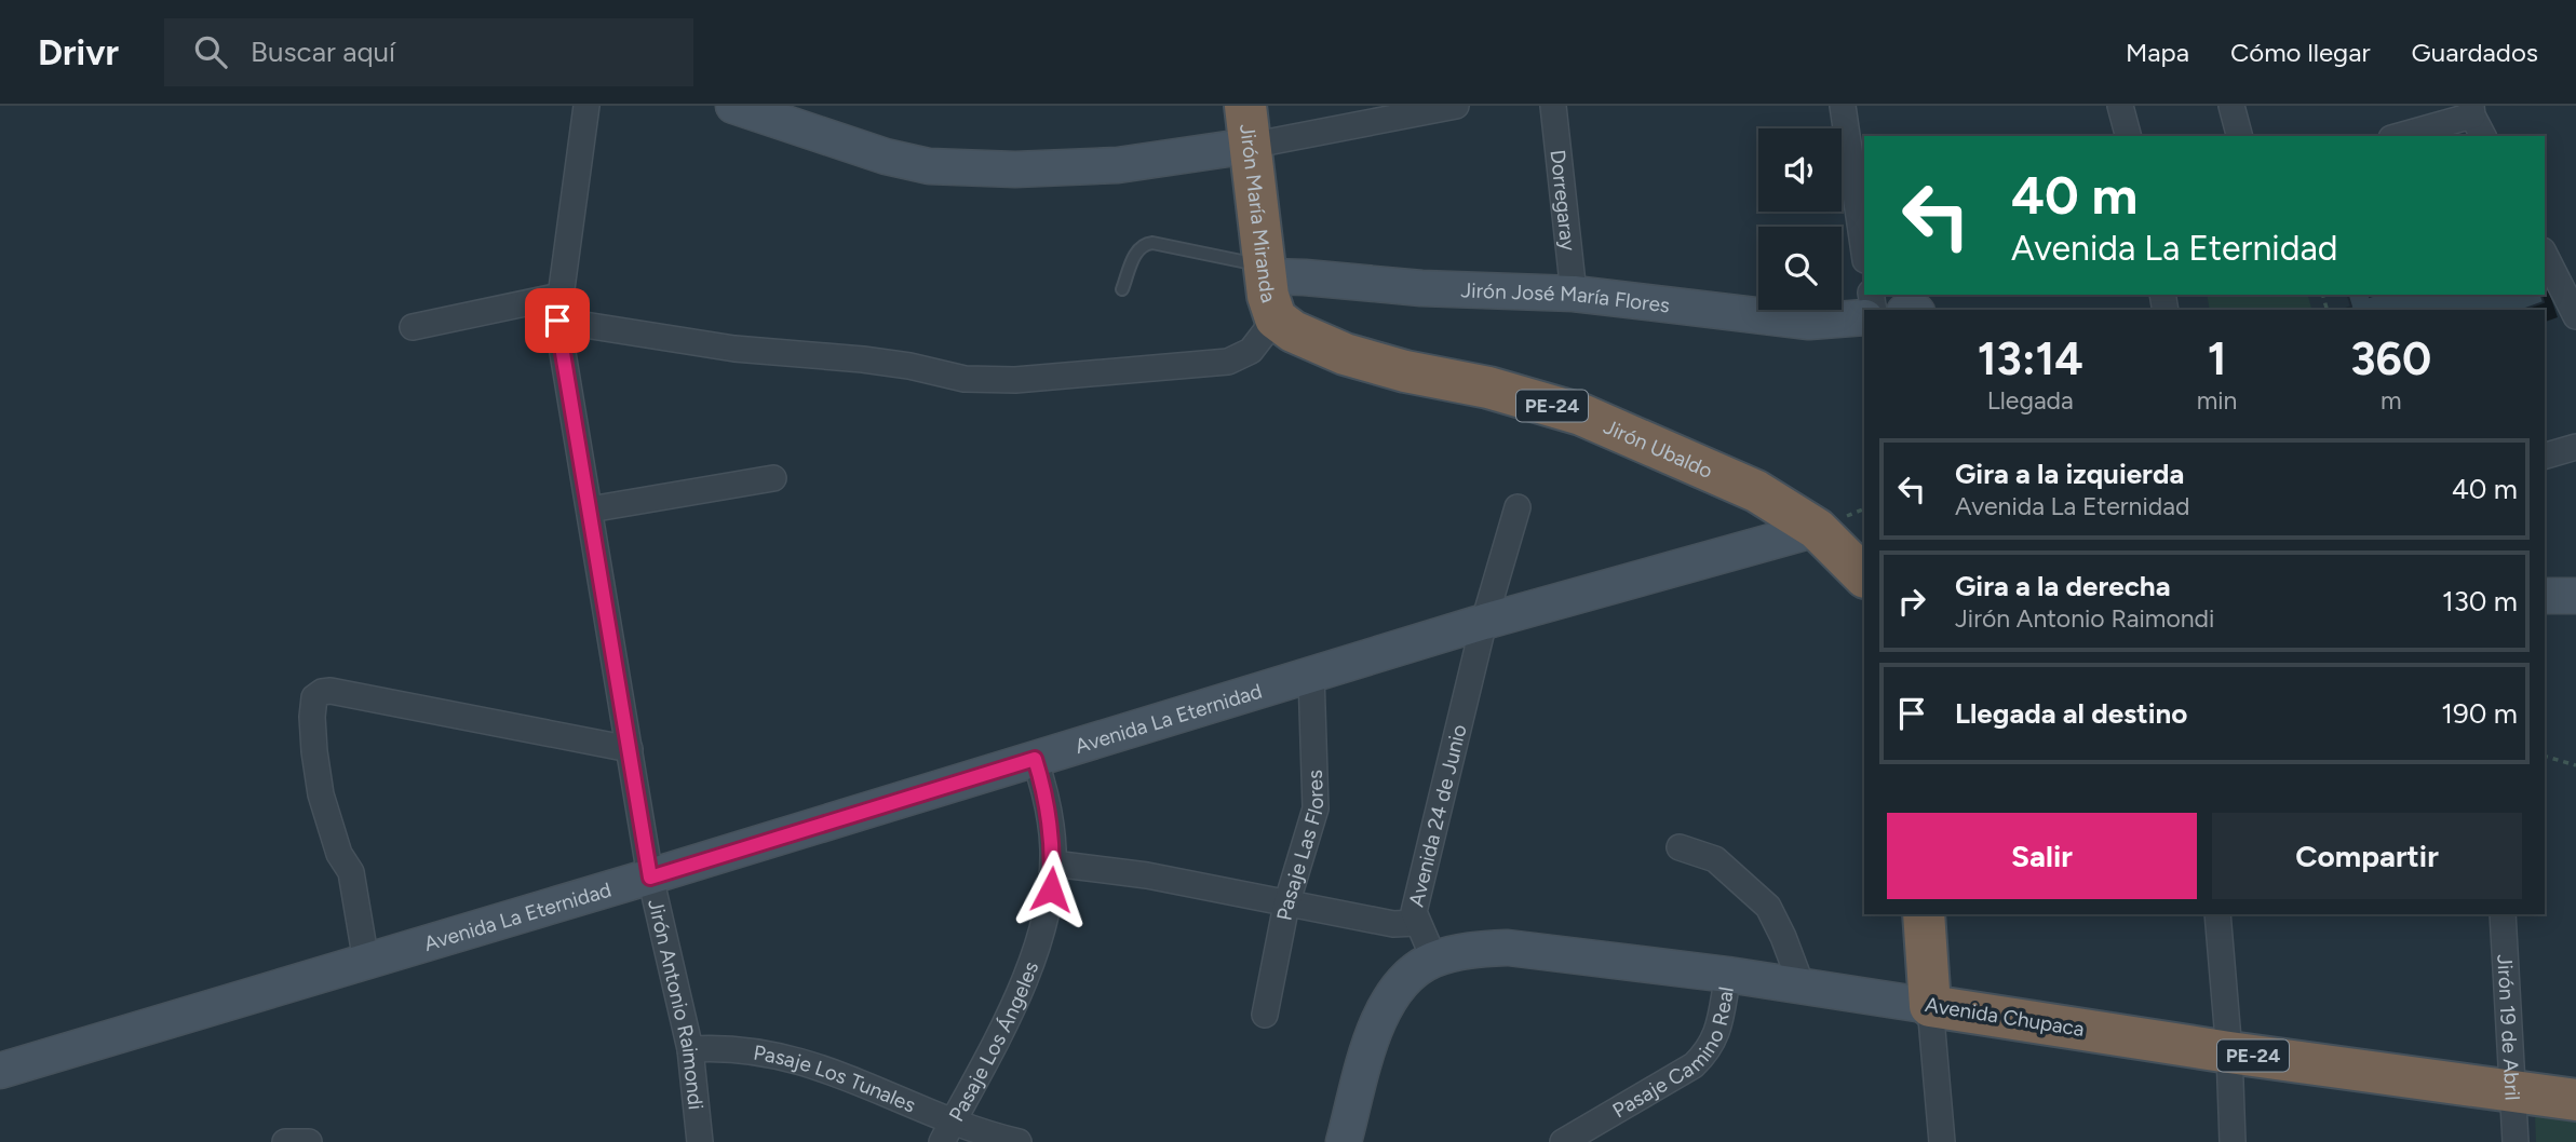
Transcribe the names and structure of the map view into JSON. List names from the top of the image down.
{
  "streets": {
    "highway": [
      "Jirón María Miranda",
      "PE-24",
      "Jirón Ubaldo",
      "Avenida Chupaca"
    ],
    "street": [
      "Dorregaray",
      "Jirón José María Flores",
      "Avenida La Eternidad",
      "Avenida 24 de Junio",
      "Pasaje Las Flores",
      "Jirón Antonio Raimondi",
      "Jirón 19 de Abril",
      "Pasaje Los Ángeles",
      "Pasaje Camino Real",
      "Pasaje Los Tunales"
    ]
  },
  "crossings": [
    ["Dorregaray", "Jirón José María Flores"],
    ["Jirón María Miranda", "Jirón José María Flores"],
    ["Jirón María Miranda", "Jirón Ubaldo"],
    ["PE-24", "Jirón Ubaldo"],
    ["PE-24", "Avenida La Eternidad"],
    ["Jirón Ubaldo", "Avenida La Eternidad"],
    ["Avenida La Eternidad", "Avenida 24 de Junio"],
    ["Avenida La Eternidad", "Pasaje Las Flores"],
    ["Avenida La Eternidad", "Jirón Antonio Raimondi"],
    ["Avenida La Eternidad", "Pasaje Los Ángeles"],
    ["Avenida 24 de Junio", "Avenida Chupaca"],
    ["Jirón Antonio Raimondi", "Pasaje Los Tunales"],
    ["Avenida Chupaca", "Jirón 19 de Abril"],
    ["Avenida Chupaca", "Pasaje Camino Real"],
    ["Pasaje Los Ángeles", "Pasaje Los Tunales"]
  ],
  "page": {
    "header": "Drivr",
    "search": "Buscar aquí",
    "nav": ["Mapa", "Cómo llegar", "Guardados"],
    "turn": ["40 m", "Avenida La Eternidad"],
    "eta": [
      "13:14",
      "Llegada",
      "1",
      "min",
      "360",
      "m"
    ],
    "list": [
      {
        "name": "Gira a la izquierda",
        "note": "Avenida La Eternidad",
        "value": "40 m"
      },
      {
        "name": "Gira a la derecha",
        "note": "Jirón Antonio Raimondi",
        "value": "130 m"
      },
      {
        "name": "Llegada al destino",
        "value": "190 m"
      }
    ],
    "buttons": ["Salir", "Compartir"]
  }
}
